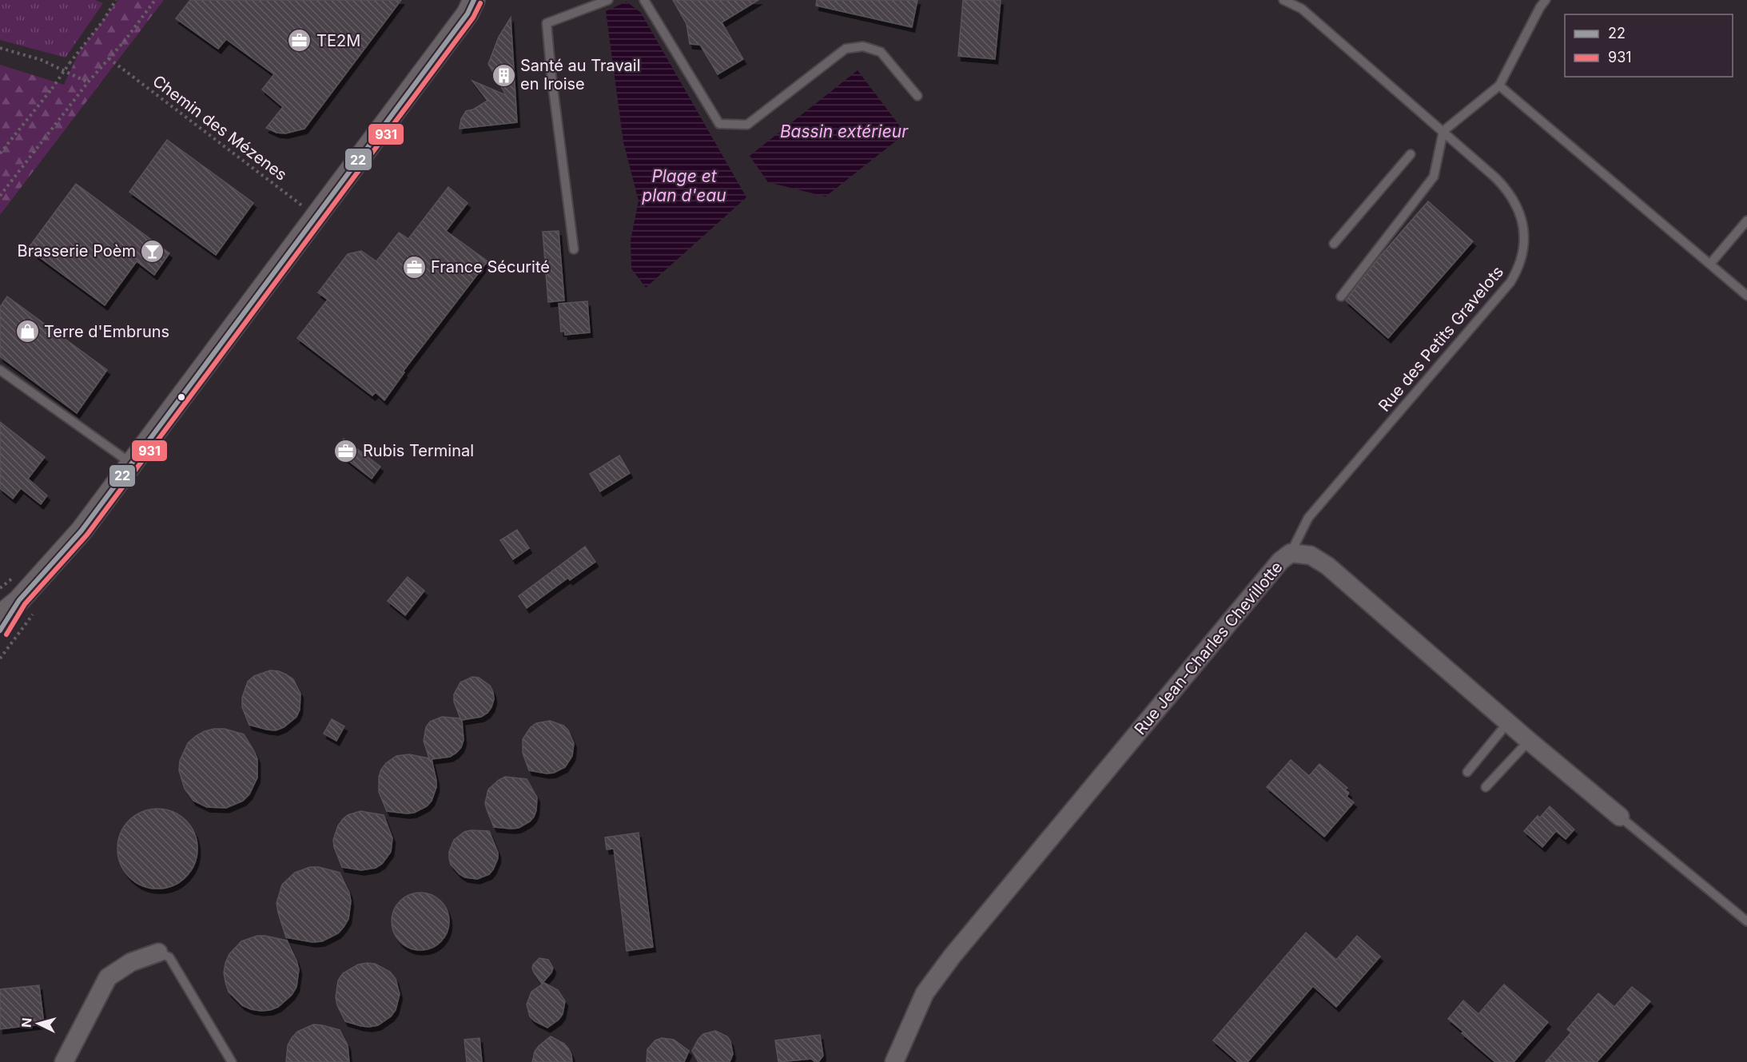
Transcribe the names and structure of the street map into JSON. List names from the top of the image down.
{
  "streets": {
    "street": ["Rue Jean-Charles Chevillotte"],
    "lane": ["Rue des Petits Gravelots"],
    "path": ["Chemin des Mézenes"]
  },
  "crossings": [
    ["Rue des Petits Gravelots", "Rue Jean-Charles Chevillotte"]
  ],
  "water": ["Bassin extérieur", "Plage et plan d'eau"],
  "places": {
    "office": ["TE2M", "France Sécurité", "Rubis Terminal"],
    "building": ["Santé au Travail en Iroise"],
    "bar": ["Brasserie Poèm"],
    "shop": ["Terre d'Embruns"]
  },
  "lines": ["transit line 22", "transit line 931"],
  "legend": ["22", "931"],
  "north": "left"
}
